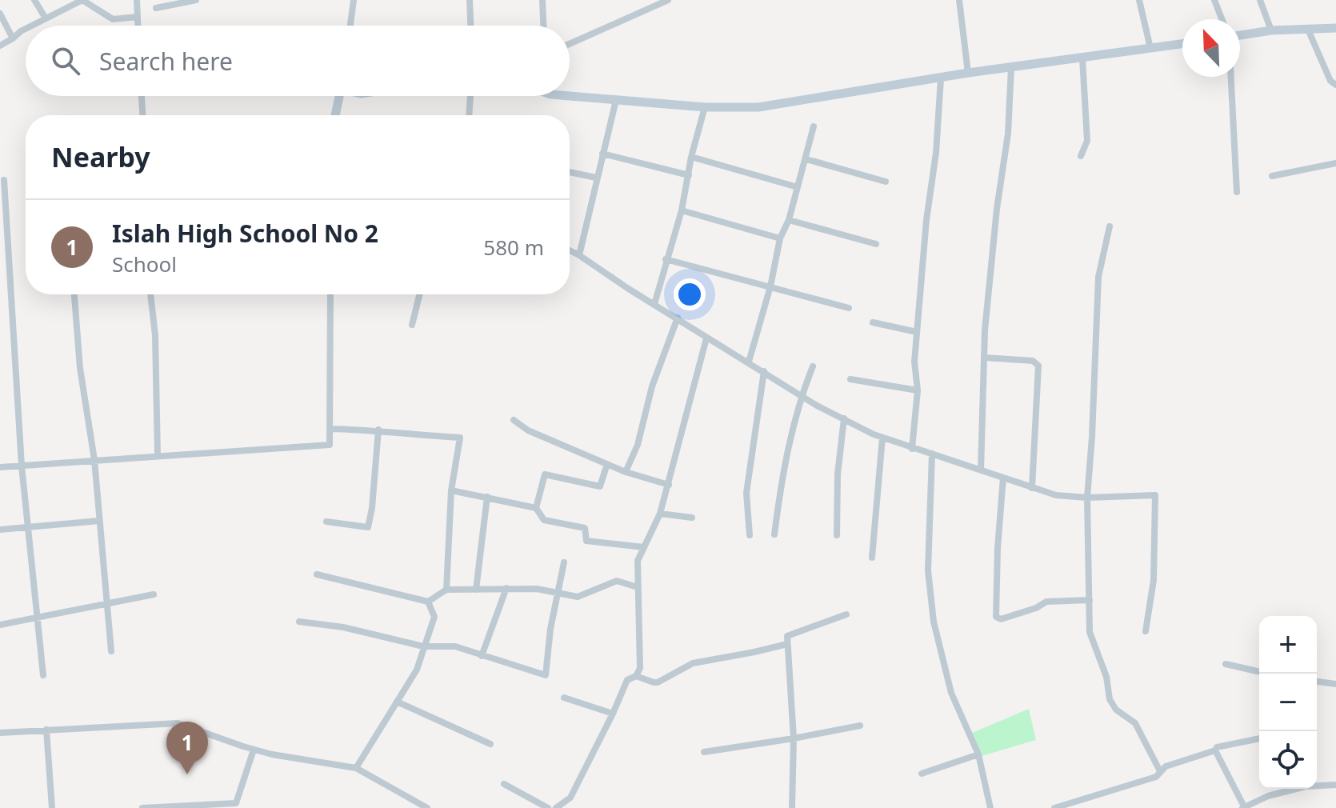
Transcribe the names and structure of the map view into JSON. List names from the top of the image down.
{
  "north": "top left",
  "page": {
    "search": "Search here",
    "heading": "Nearby",
    "list": [
      {
        "mark": "1",
        "name": "Islah High School No 2",
        "note": "School",
        "value": "580 m"
      }
    ],
    "map_buttons": ["+", "−"],
    "pins": "1"
  }
}
